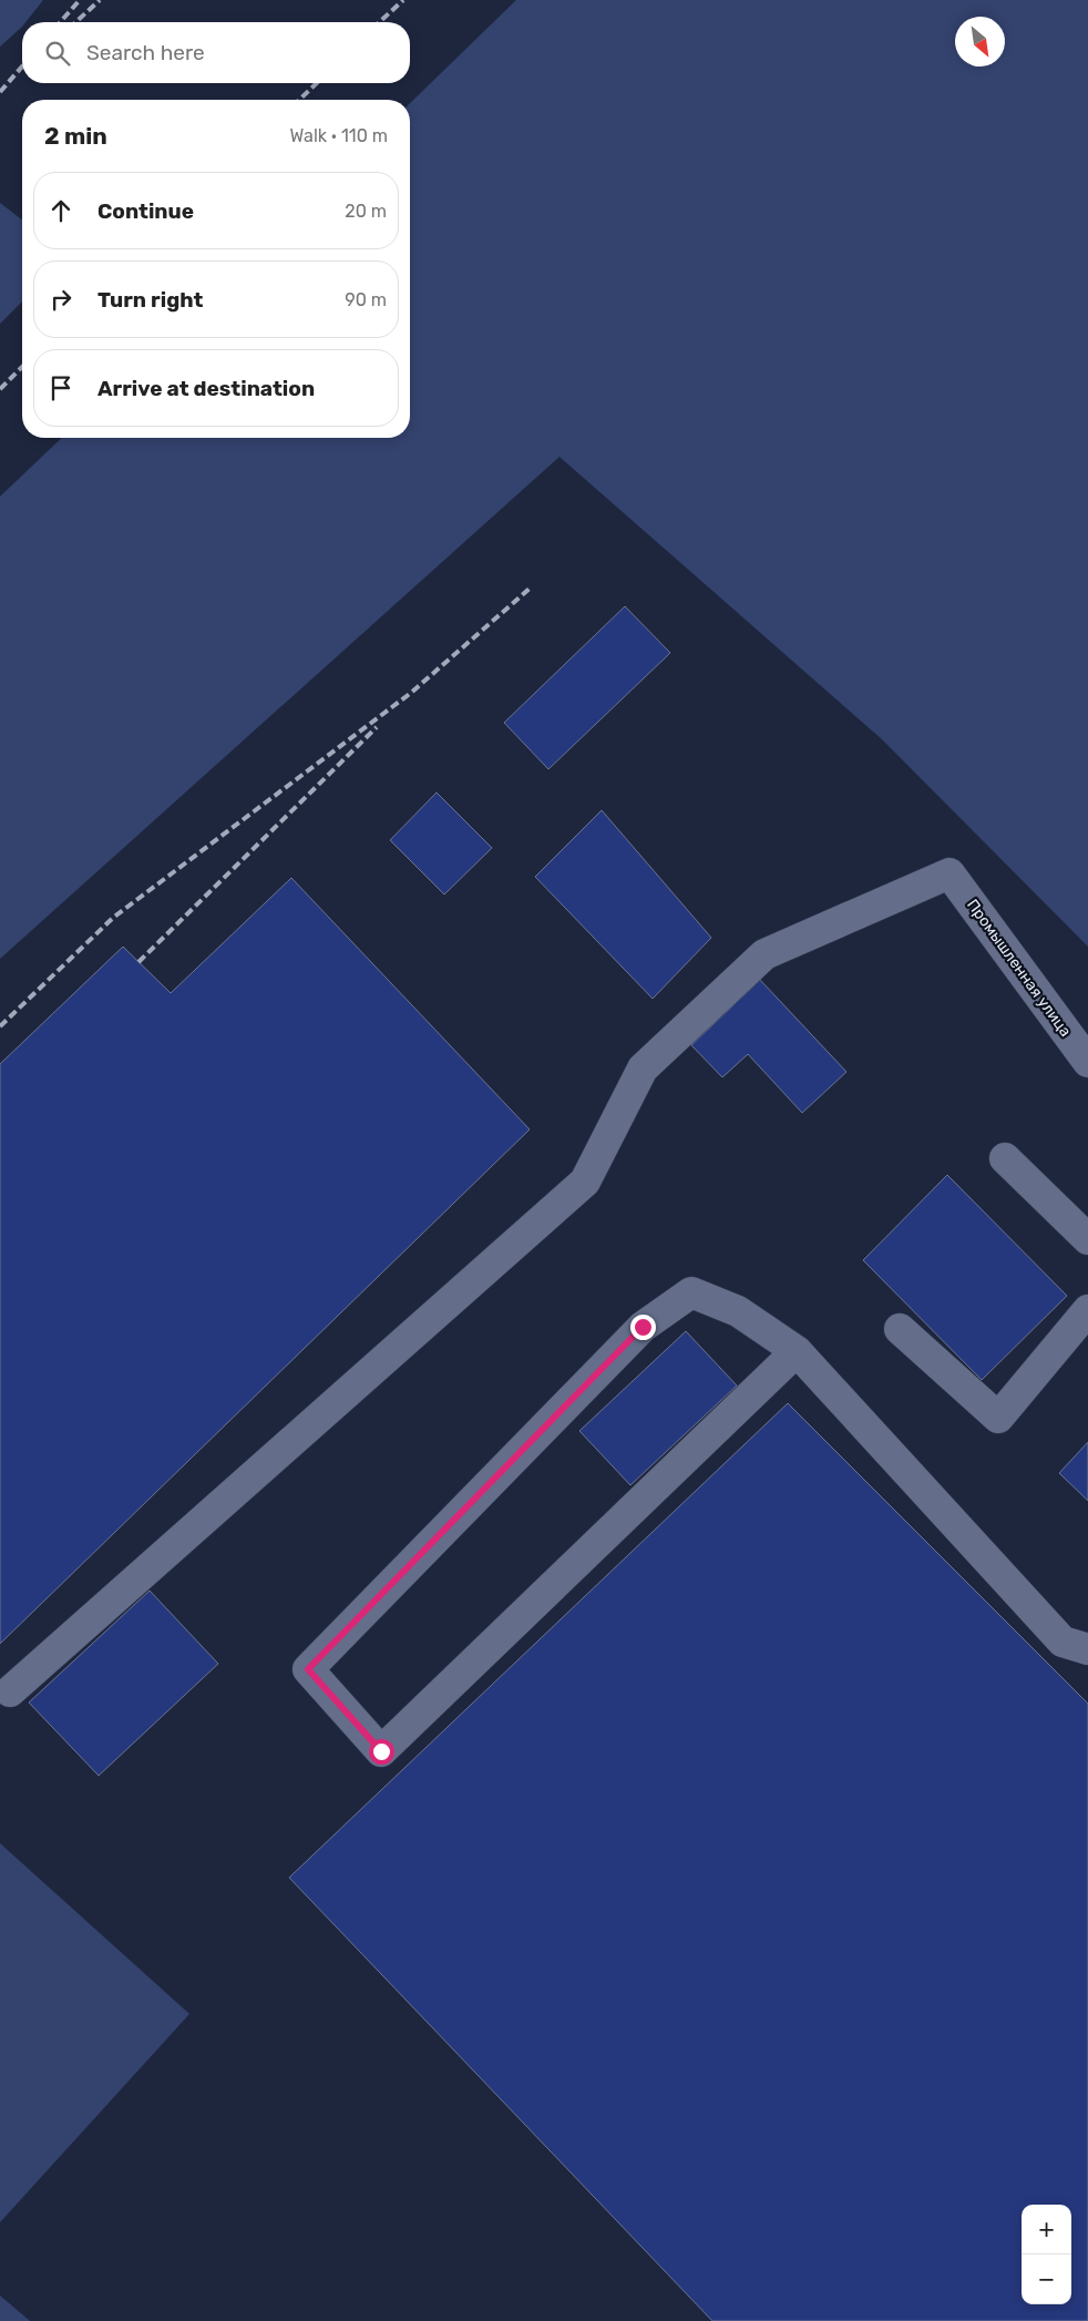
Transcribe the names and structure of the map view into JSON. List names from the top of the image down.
{
  "streets": {
    "street": ["Промышленная улица"]
  },
  "north": "bottom right",
  "page": {
    "search": "Search here",
    "heading": ["2 min", "Walk · 110 m"],
    "list": [
      ["Continue", "20 m"],
      ["Turn right", "90 m"],
      "Arrive at destination"
    ],
    "map_buttons": ["+", "−"]
  }
}
